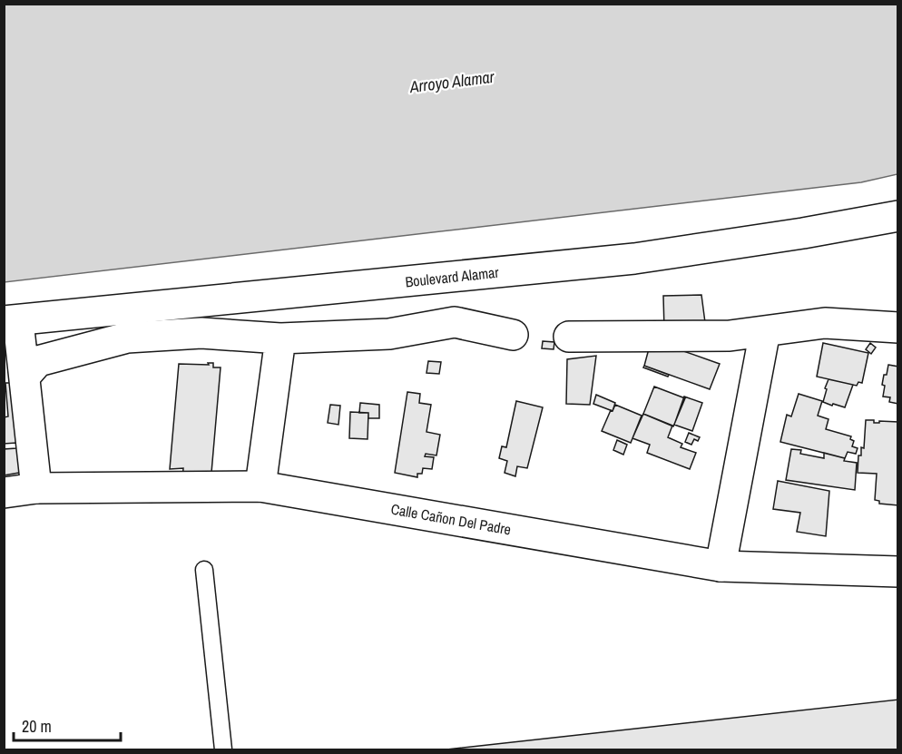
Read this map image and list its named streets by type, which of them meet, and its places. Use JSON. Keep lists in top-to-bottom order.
{
  "streets": {
    "main road": ["Boulevard Alamar", "Calle Cañon Del Padre"]
  },
  "water": ["Arroyo Alamar"],
  "scale_bar": "20 m"
}
